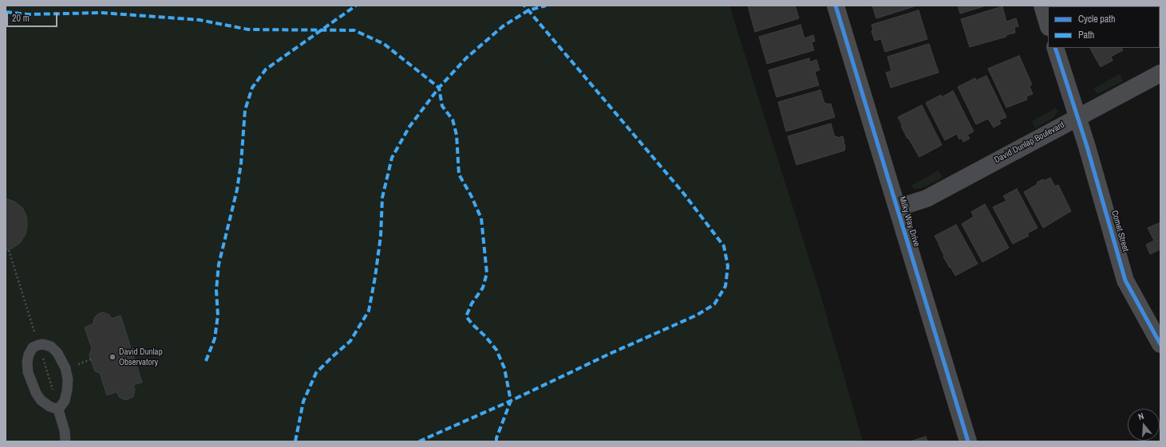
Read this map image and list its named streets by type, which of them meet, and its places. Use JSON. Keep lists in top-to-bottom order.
{
  "streets": {
    "street": ["David Dunlap Boulevard", "Milky Way Drive", "Comet Street"]
  },
  "crossings": [
    ["David Dunlap Boulevard", "Milky Way Drive"],
    ["David Dunlap Boulevard", "Comet Street"]
  ],
  "places": ["David Dunlap Observatory"],
  "legend": ["Cycle path", "Path"],
  "scale_bar": "20 m",
  "north": "top"
}
